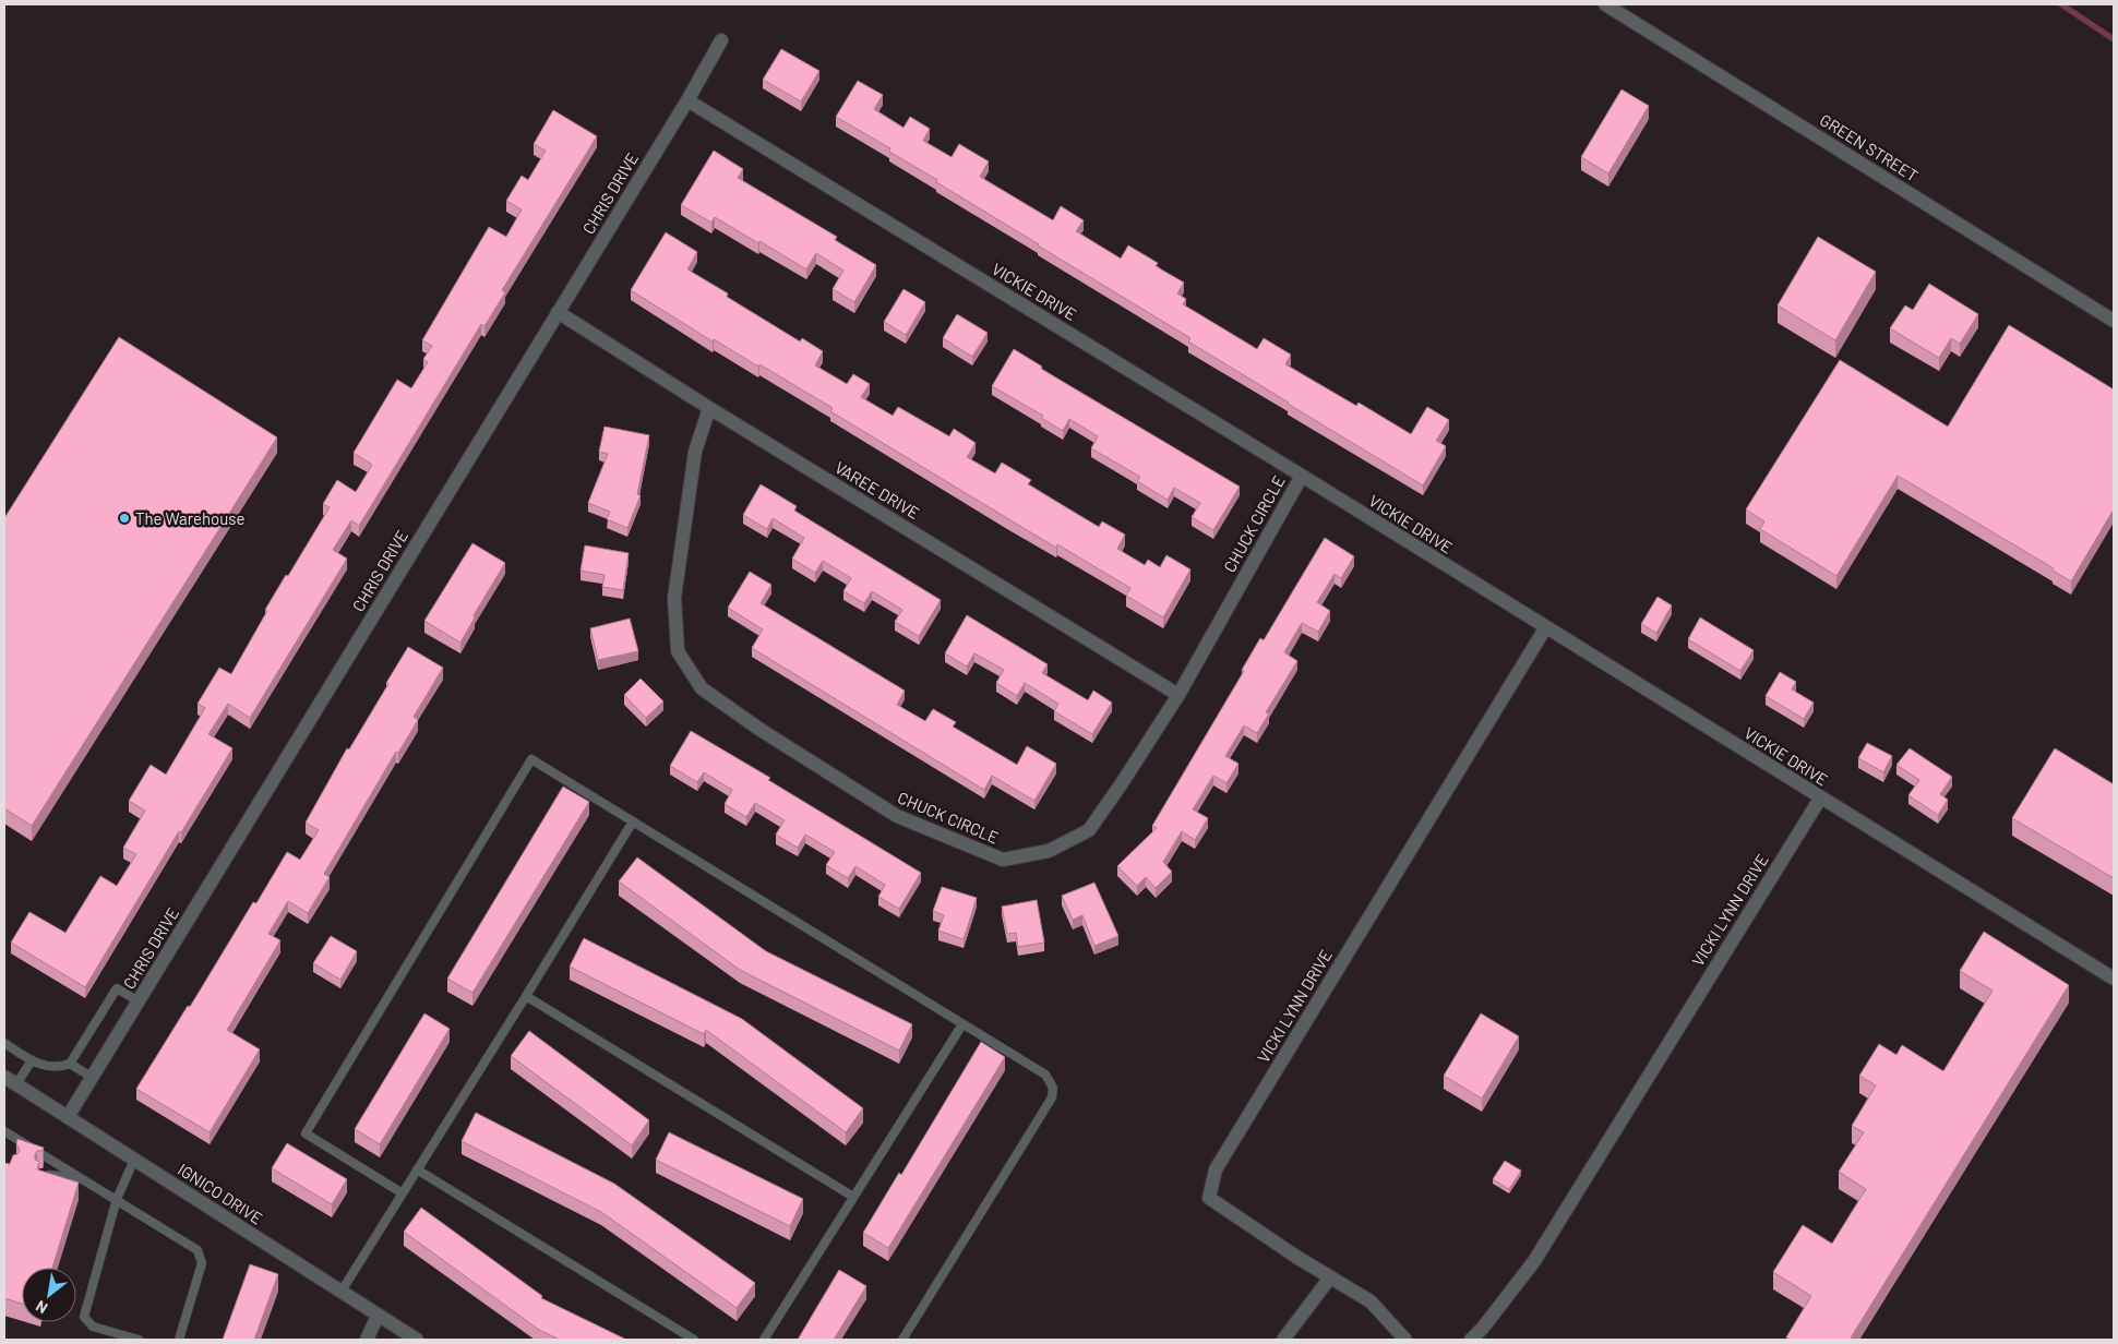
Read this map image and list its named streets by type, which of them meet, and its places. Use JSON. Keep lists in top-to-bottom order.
{
  "streets": {
    "street": [
      "GREEN STREET",
      "CHRIS DRIVE",
      "VICKIE DRIVE",
      "VAREE DRIVE",
      "CHUCK CIRCLE",
      "VICKI LYNN DRIVE",
      "IGNICO DRIVE"
    ]
  },
  "crossings": [
    ["CHRIS DRIVE", "VICKIE DRIVE"],
    ["CHRIS DRIVE", "VAREE DRIVE"],
    ["CHRIS DRIVE", "IGNICO DRIVE"],
    ["VICKIE DRIVE", "CHUCK CIRCLE"],
    ["VICKIE DRIVE", "VICKI LYNN DRIVE"],
    ["VAREE DRIVE", "CHUCK CIRCLE"]
  ],
  "places": ["The Warehouse"],
  "north": "bottom left"
}
